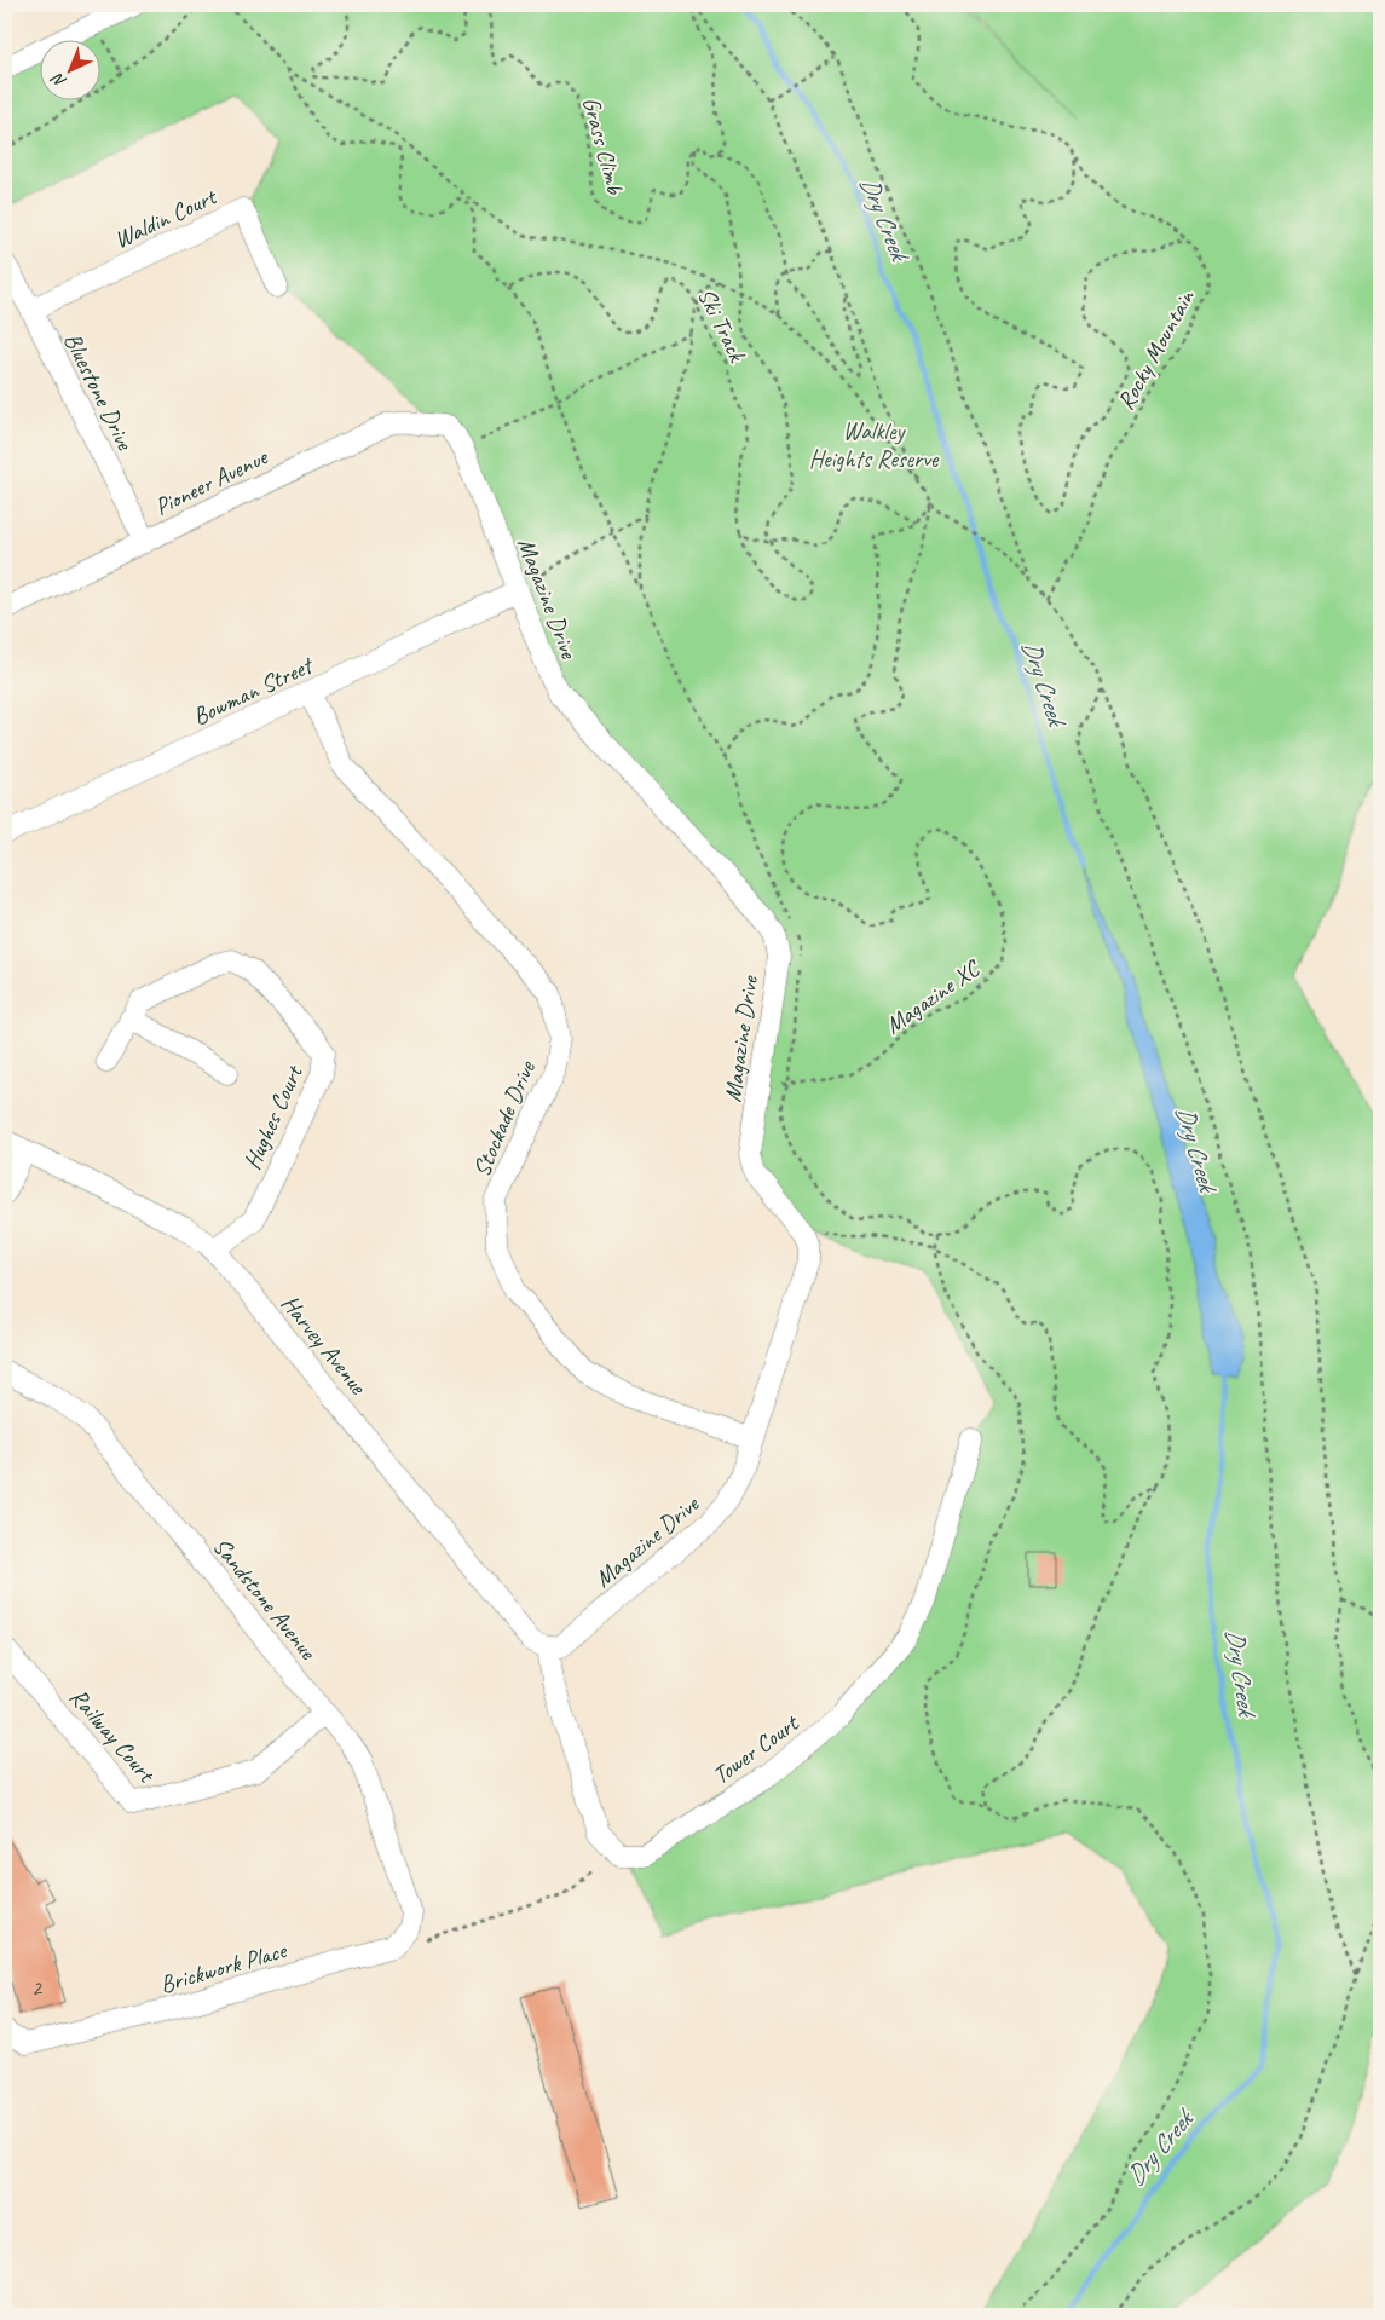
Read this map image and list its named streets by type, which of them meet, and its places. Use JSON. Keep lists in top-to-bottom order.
{
  "streets": {
    "street": [
      "Waldin Court",
      "Bluestone Drive",
      "Pioneer Avenue",
      "Magazine Drive",
      "Bowman Street",
      "Hughes Court",
      "Stockade Drive",
      "Harvey Avenue",
      "Sandstone Avenue",
      "Railway Court",
      "Tower Court",
      "Brickwork Place"
    ],
    "path": [
      "Grass Climb",
      "Ski Track",
      "Rocky Mountain",
      "Magazine XC"
    ]
  },
  "crossings": [
    ["Waldin Court", "Bluestone Drive"],
    ["Bluestone Drive", "Pioneer Avenue"],
    ["Pioneer Avenue", "Magazine Drive"],
    ["Magazine Drive", "Bowman Street"],
    ["Magazine Drive", "Stockade Drive"],
    ["Magazine Drive", "Harvey Avenue"],
    ["Magazine Drive", "Tower Court"],
    ["Bowman Street", "Stockade Drive"],
    ["Hughes Court", "Harvey Avenue"],
    ["Harvey Avenue", "Tower Court"],
    ["Sandstone Avenue", "Railway Court"],
    ["Sandstone Avenue", "Brickwork Place"]
  ],
  "water": ["Dry Creek"],
  "parks": ["Walkley Heights Reserve"],
  "house_numbers": ["2"],
  "north": "bottom left"
}
